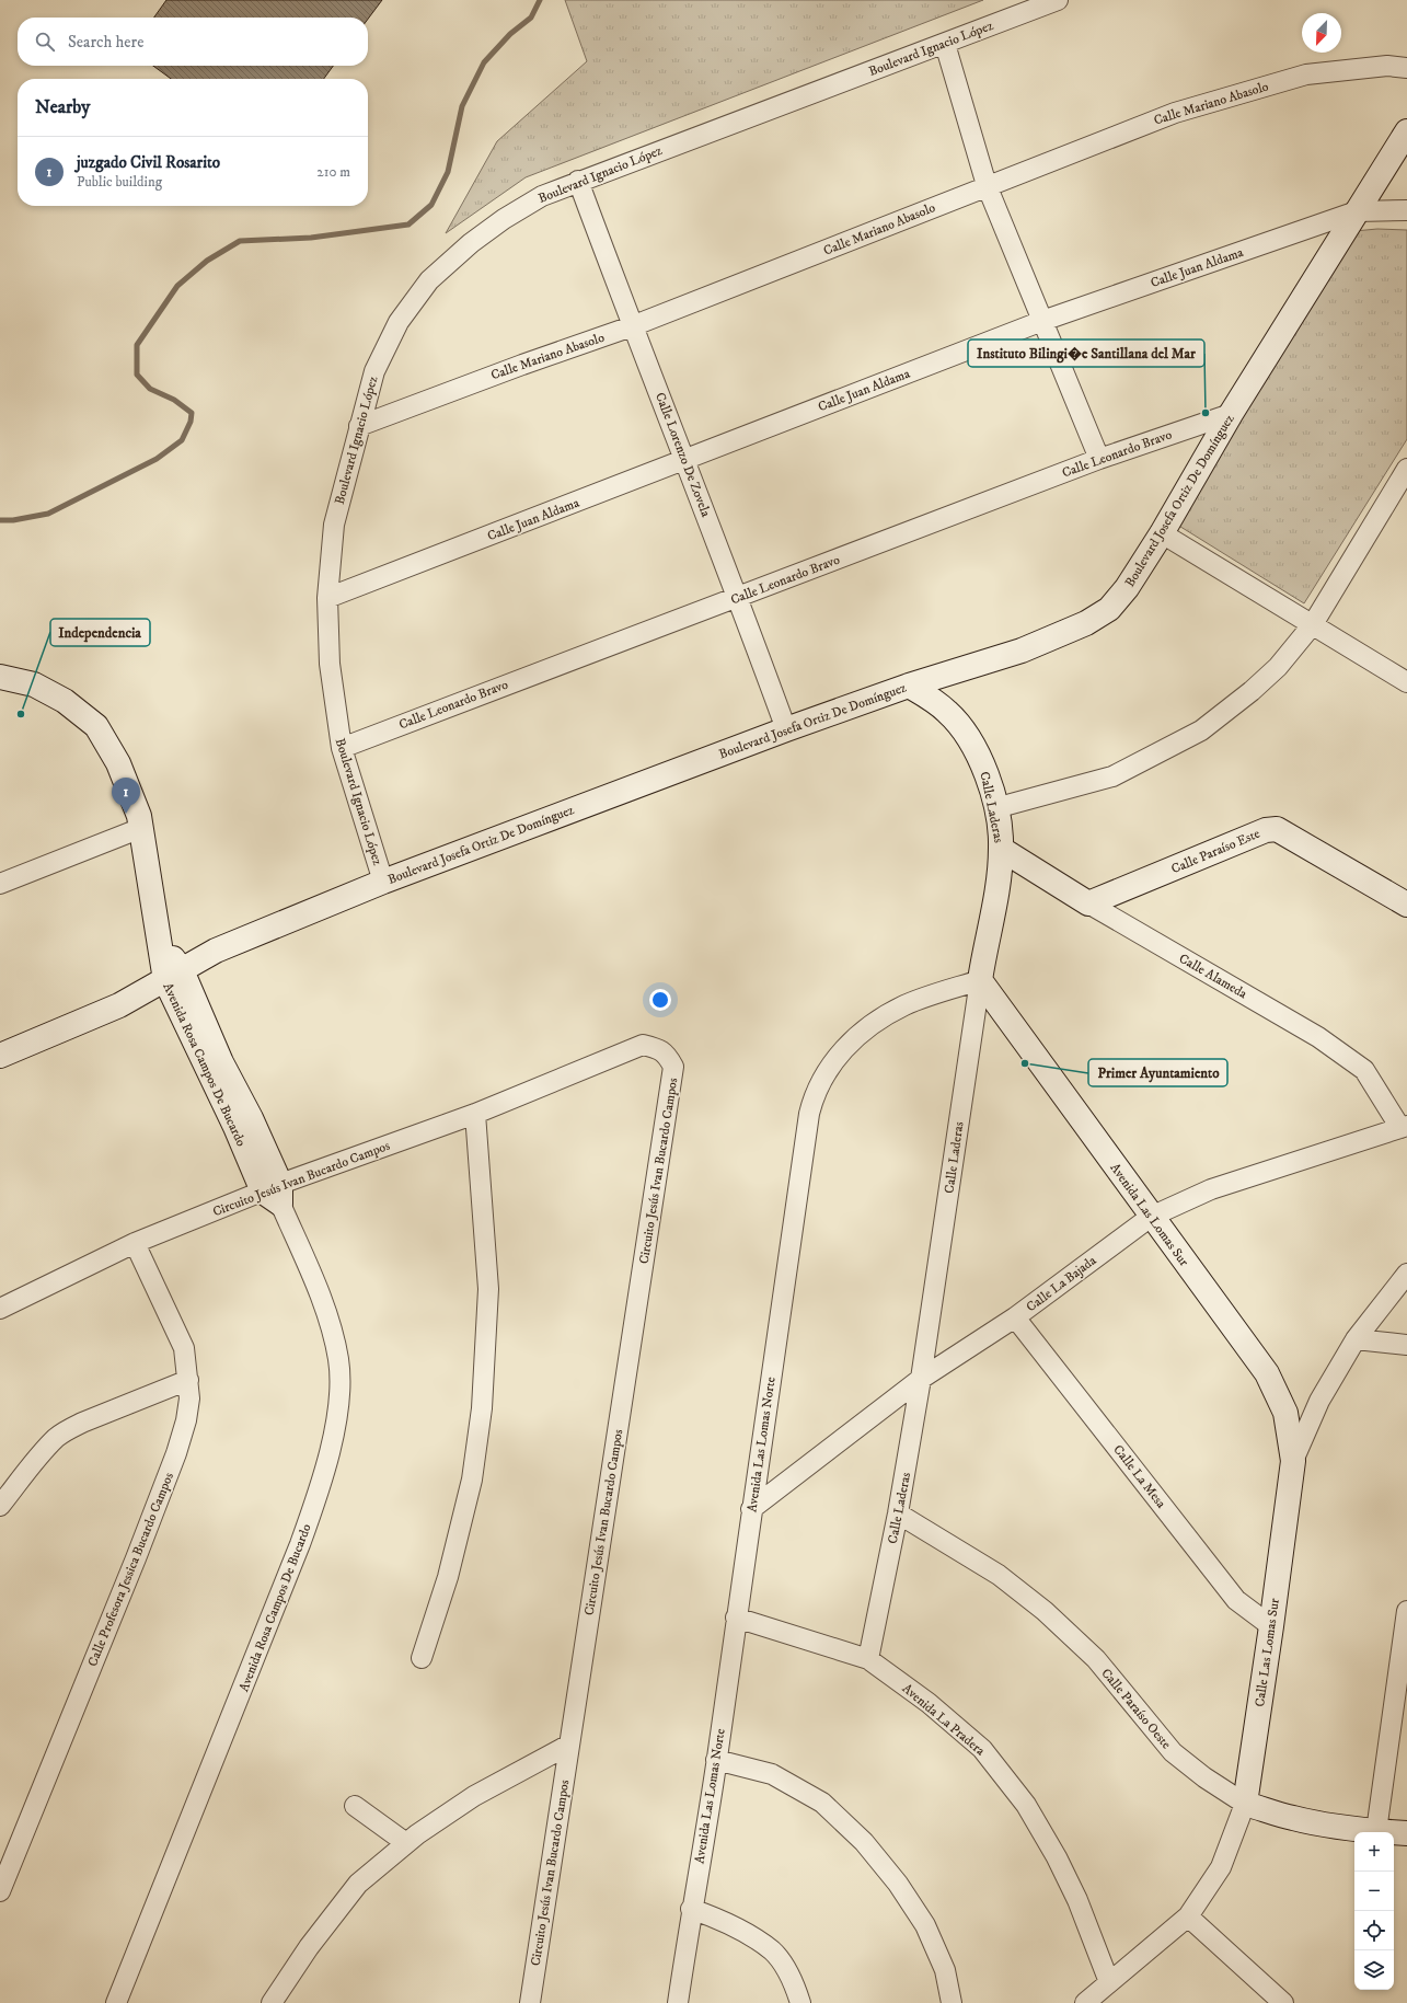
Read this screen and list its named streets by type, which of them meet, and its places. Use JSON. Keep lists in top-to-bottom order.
{
  "streets": {
    "street": [
      "Boulevard Ignacio López",
      "Calle Mariano Abasolo",
      "Calle Juan Aldama",
      "Calle Leonardo Bravo",
      "Calle Lorenzo De Zovela",
      "Boulevard Josefa Ortiz De Domínguez",
      "Calle Laderas",
      "Calle Paraíso Este",
      "Calle Alameda",
      "Avenida Rosa Campos De Bucardo",
      "Circuito Jesús Ivan Bucardo Campos",
      "Avenida Las Lomas Sur",
      "Calle La Bajada",
      "Avenida Las Lomas Norte",
      "Calle La Mesa",
      "Calle Profesora Jessica Bucardo Campos",
      "Calle Las Lomas Sur",
      "Calle Paraíso Oeste",
      "Avenida La Pradera"
    ]
  },
  "crossings": [
    ["Boulevard Ignacio López", "Calle Mariano Abasolo"],
    ["Boulevard Ignacio López", "Calle Juan Aldama"],
    ["Boulevard Ignacio López", "Calle Leonardo Bravo"],
    ["Boulevard Ignacio López", "Calle Lorenzo De Zovela"],
    ["Boulevard Ignacio López", "Boulevard Josefa Ortiz De Domínguez"],
    ["Calle Mariano Abasolo", "Calle Lorenzo De Zovela"],
    ["Calle Juan Aldama", "Calle Lorenzo De Zovela"],
    ["Calle Juan Aldama", "Boulevard Josefa Ortiz De Domínguez"],
    ["Calle Leonardo Bravo", "Calle Lorenzo De Zovela"],
    ["Calle Leonardo Bravo", "Boulevard Josefa Ortiz De Domínguez"],
    ["Calle Lorenzo De Zovela", "Boulevard Josefa Ortiz De Domínguez"],
    ["Boulevard Josefa Ortiz De Domínguez", "Calle Laderas"],
    ["Boulevard Josefa Ortiz De Domínguez", "Avenida Rosa Campos De Bucardo"],
    ["Calle Laderas", "Calle Alameda"],
    ["Calle Laderas", "Avenida Las Lomas Sur"],
    ["Calle Laderas", "Calle La Bajada"],
    ["Calle Laderas", "Avenida Las Lomas Norte"],
    ["Calle Laderas", "Calle Paraíso Oeste"],
    ["Calle Laderas", "Avenida La Pradera"],
    ["Calle Paraíso Este", "Calle Alameda"],
    ["Calle Alameda", "Calle La Bajada"],
    ["Avenida Rosa Campos De Bucardo", "Circuito Jesús Ivan Bucardo Campos"],
    ["Circuito Jesús Ivan Bucardo Campos", "Calle Profesora Jessica Bucardo Campos"],
    ["Avenida Las Lomas Sur", "Calle La Bajada"],
    ["Avenida Las Lomas Sur", "Avenida Las Lomas Norte"],
    ["Avenida Las Lomas Sur", "Calle Las Lomas Sur"],
    ["Calle La Bajada", "Avenida Las Lomas Norte"],
    ["Calle La Bajada", "Calle La Mesa"],
    ["Avenida Las Lomas Norte", "Avenida La Pradera"],
    ["Calle La Mesa", "Calle Las Lomas Sur"],
    ["Calle Las Lomas Sur", "Calle Paraíso Oeste"],
    ["Calle Las Lomas Sur", "Avenida La Pradera"]
  ],
  "places": ["Instituto Bilingi�e Santillana del Mar", "Independencia", "Primer Ayuntamiento"],
  "north": "bottom left",
  "page": {
    "search": "Search here",
    "heading": "Nearby",
    "list": [
      {
        "mark": "1",
        "name": "juzgado Civil Rosarito",
        "note": "Public building",
        "value": "210 m"
      }
    ],
    "pins": "1",
    "map_buttons": ["+", "−"]
  }
}
